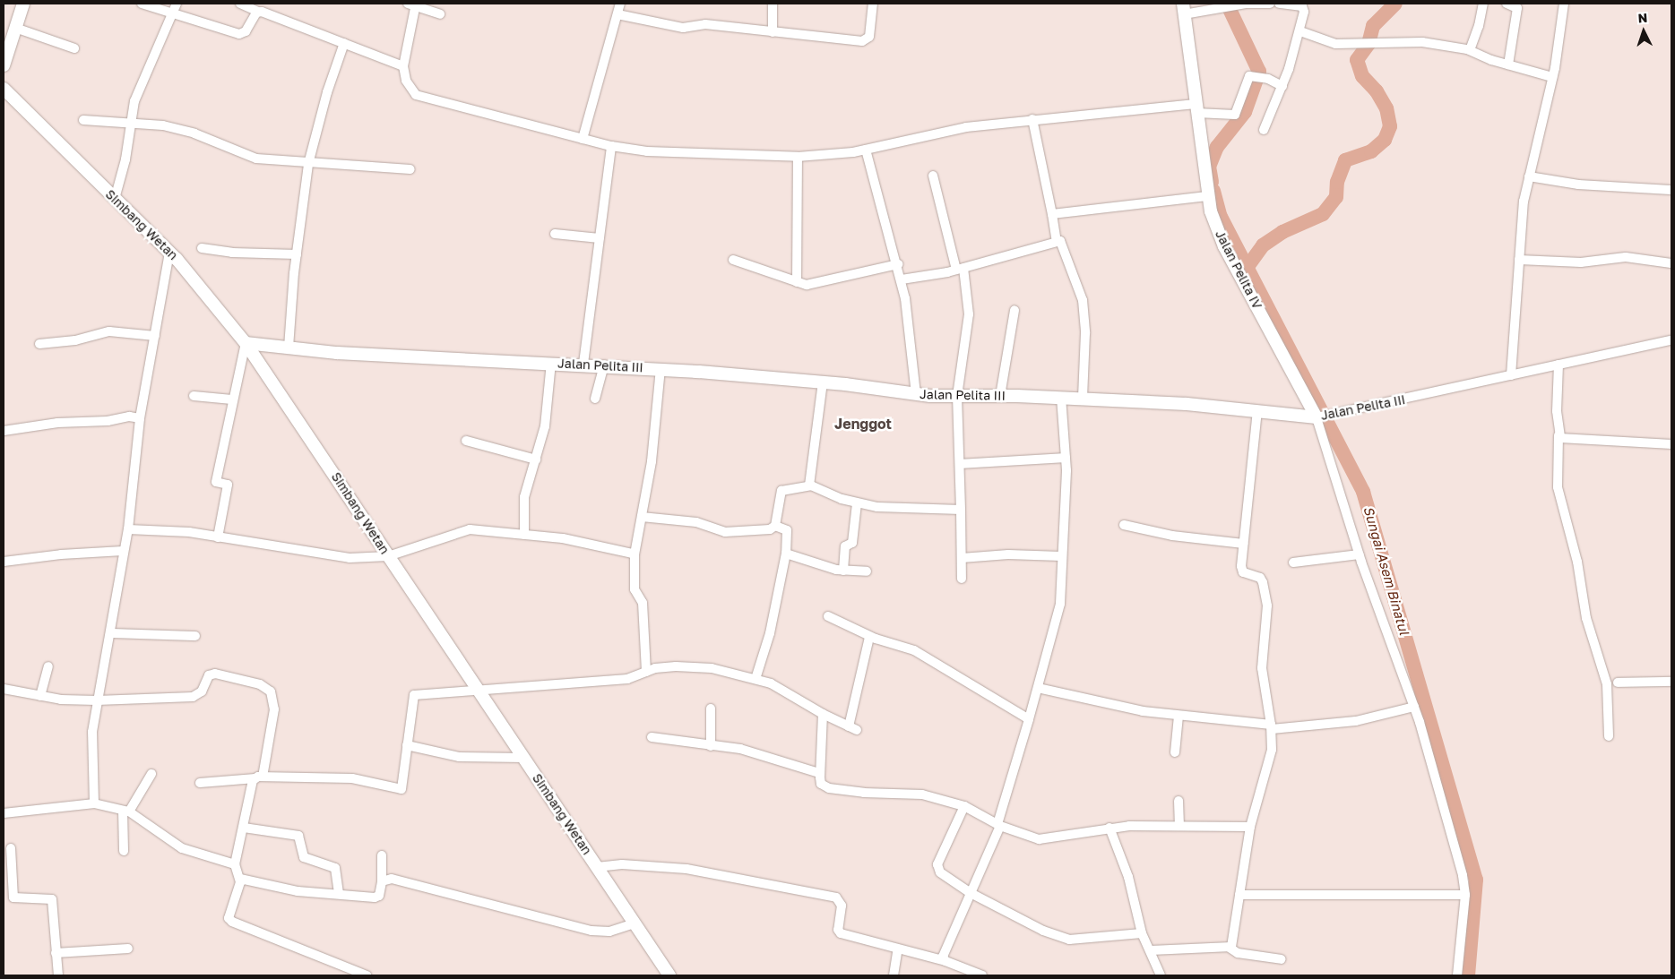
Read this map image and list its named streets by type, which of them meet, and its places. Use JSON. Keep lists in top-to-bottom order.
{
  "streets": {
    "street": ["Simbang Wetan", "Jalan Pelita IV", "Jalan Pelita III"]
  },
  "crossings": [
    ["Simbang Wetan", "Jalan Pelita III"],
    ["Jalan Pelita IV", "Jalan Pelita III"]
  ],
  "districts": ["Jenggot"],
  "water": ["Sungai Asem Binatul"],
  "north": "top"
}
